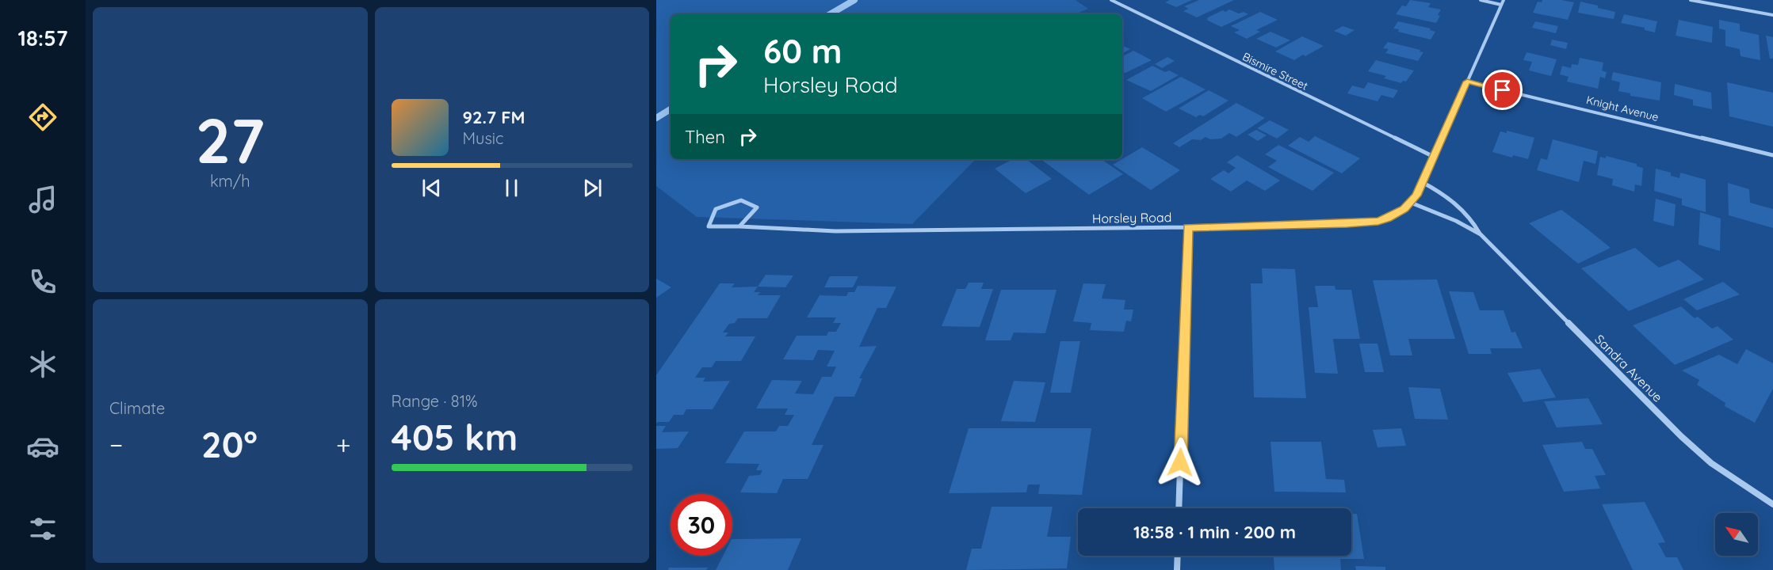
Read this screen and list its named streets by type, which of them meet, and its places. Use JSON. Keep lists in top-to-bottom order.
{
  "streets": {
    "street": [
      "Bismire Street",
      "Knight Avenue",
      "Horsley Road",
      "Sandra Avenue"
    ]
  },
  "crossings": [
    ["Bismire Street", "Horsley Road"],
    ["Knight Avenue", "Horsley Road"],
    ["Horsley Road", "Sandra Avenue"]
  ],
  "north": "top left",
  "page": {
    "tabs": "18:57",
    "tile": [
      ["27", "km/h"],
      "Climate",
      ["Range · 81%", "405 km"]
    ],
    "turn": ["60 m", "Horsley Road"],
    "song": ["92.7 FM", "Music"],
    "then": "Then",
    "heat": ["−", "20°", "+"],
    "limit": "30",
    "trip": "18:58 · 1 min · 200 m"
  }
}
